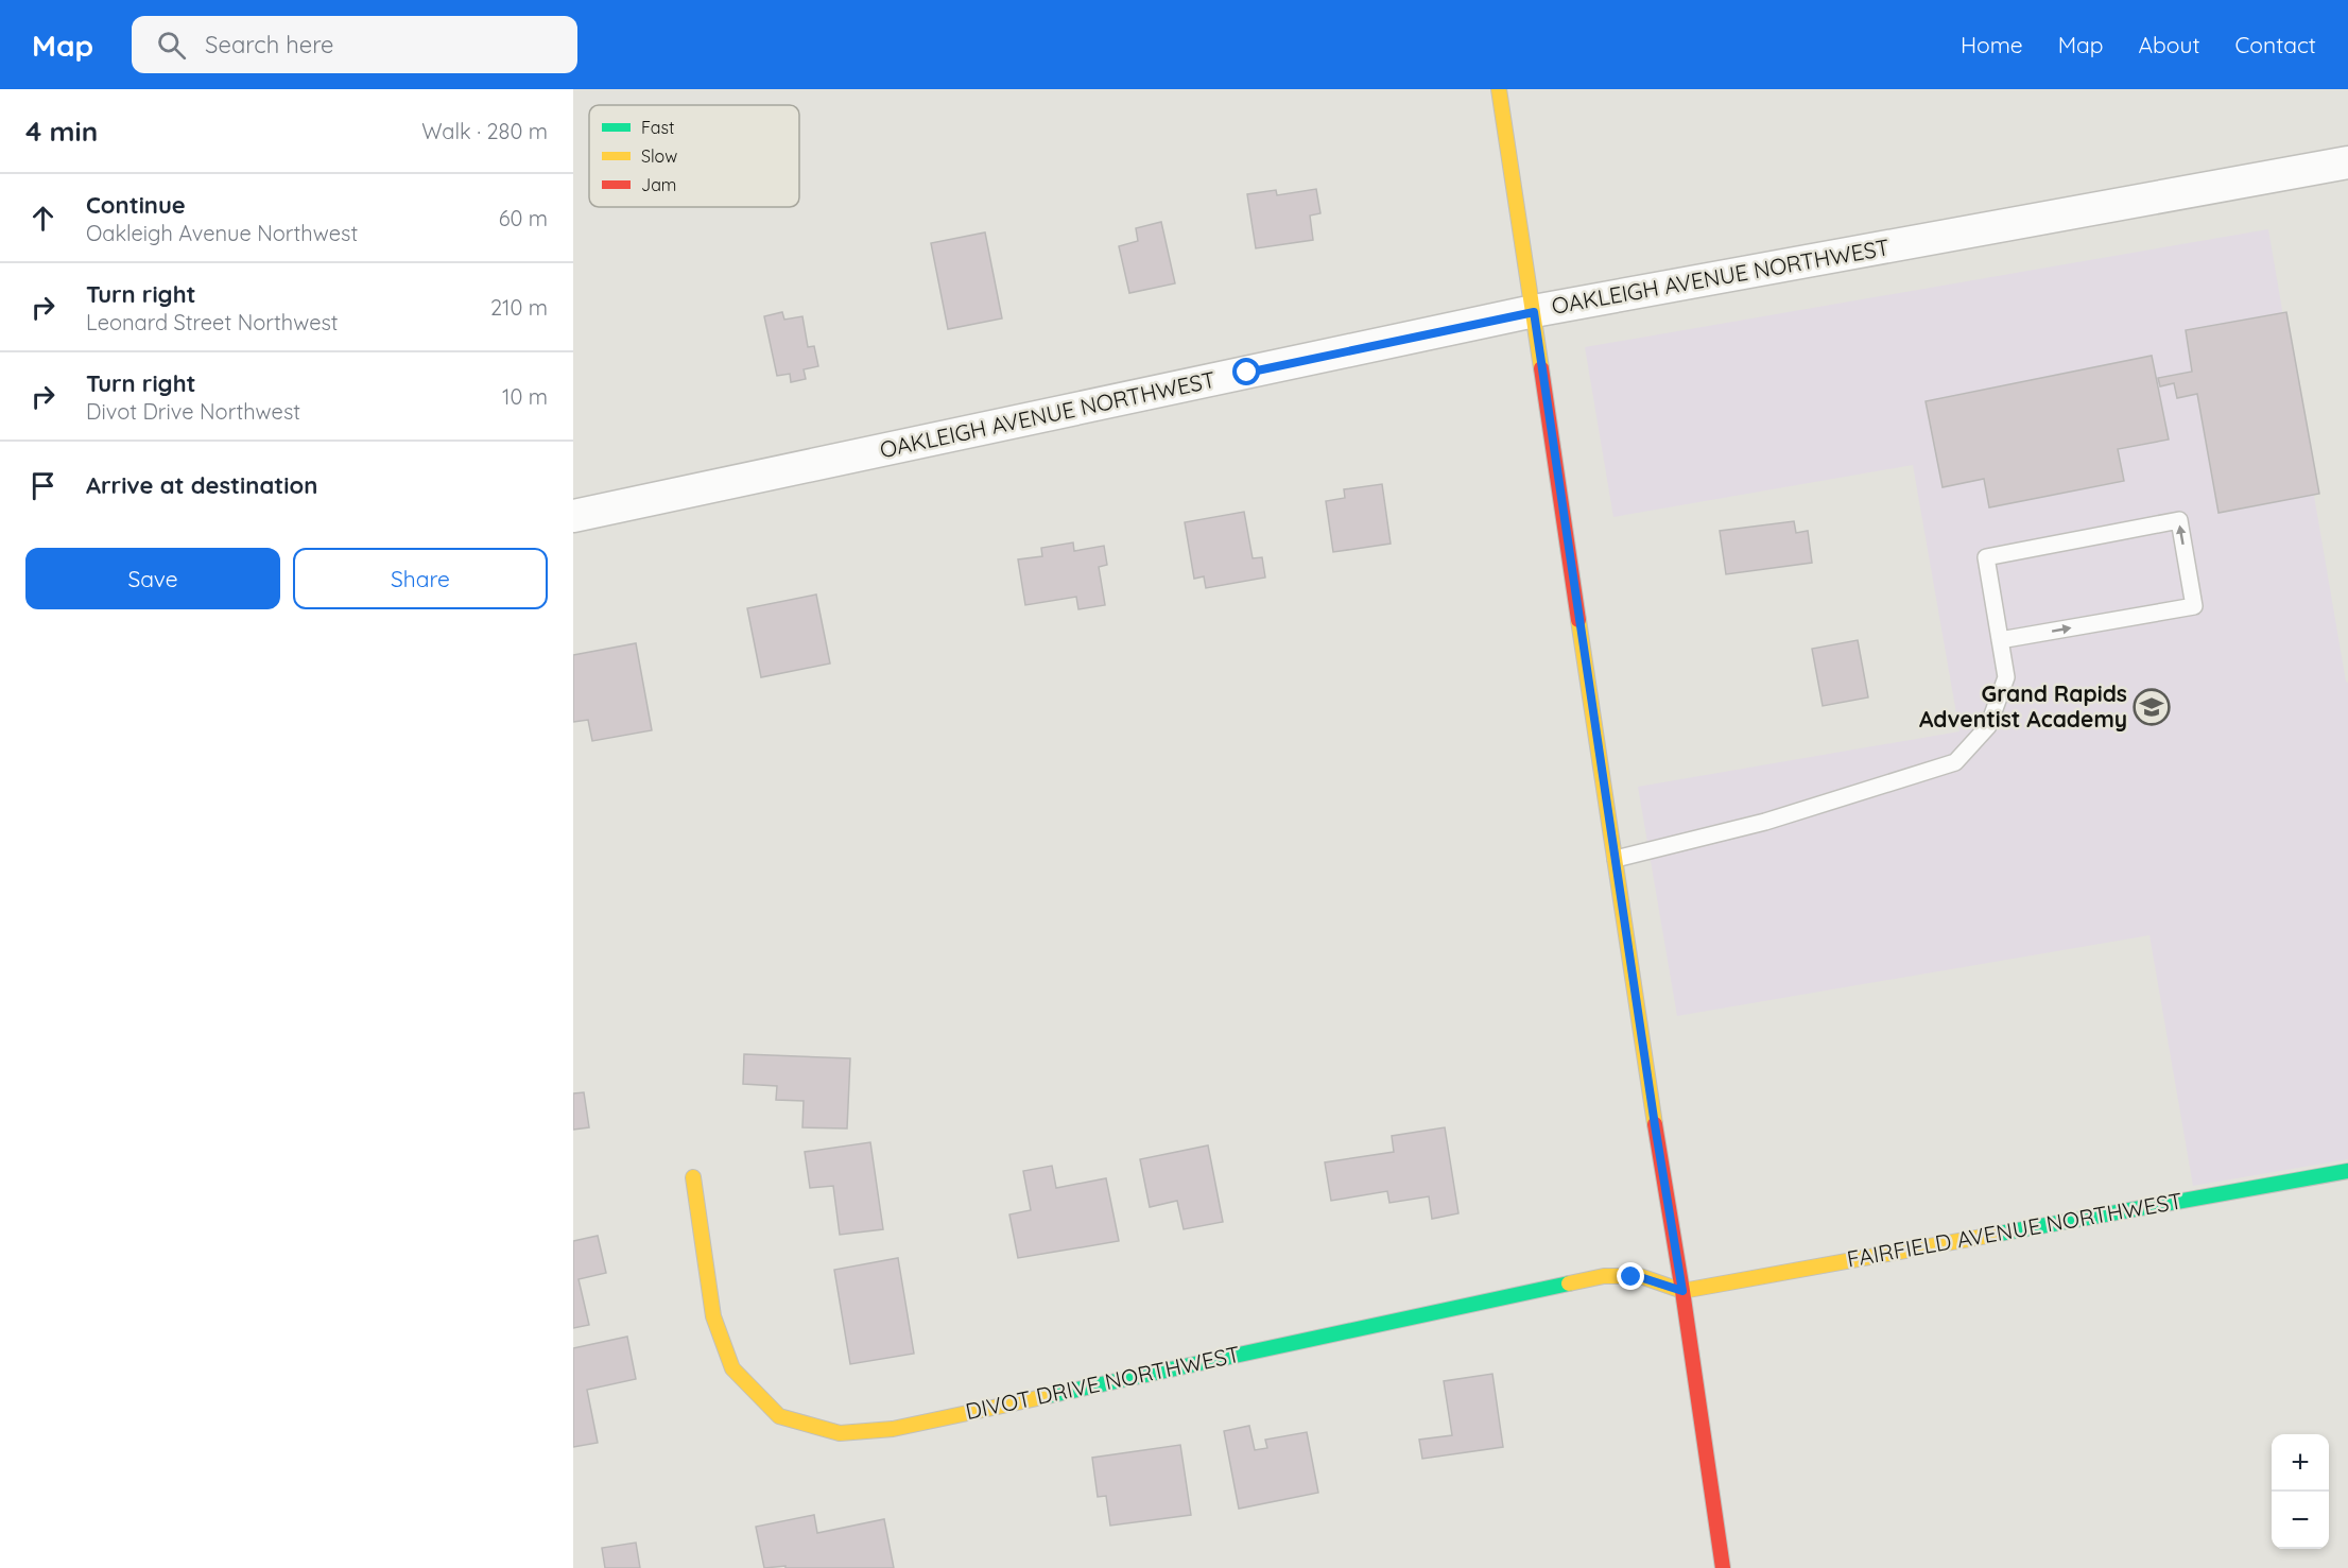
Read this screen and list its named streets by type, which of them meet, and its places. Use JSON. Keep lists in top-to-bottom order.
{
  "streets": {
    "street": ["OAKLEIGH AVENUE NORTHWEST", "FAIRFIELD AVENUE NORTHWEST", "DIVOT DRIVE NORTHWEST"]
  },
  "crossings": [
    ["FAIRFIELD AVENUE NORTHWEST", "DIVOT DRIVE NORTHWEST"]
  ],
  "places": {
    "school or university": ["Grand Rapids Adventist Academy"]
  },
  "legend": ["Fast", "Slow", "Jam"],
  "page": {
    "header": "Map",
    "search": "Search here",
    "nav": [
      "Home",
      "Map",
      "About",
      "Contact"
    ],
    "heading": ["4 min", "Walk · 280 m"],
    "list": [
      ["Continue", "Oakleigh Avenue Northwest", "60 m"],
      ["Turn right", "Leonard Street Northwest", "210 m"],
      ["Turn right", "Divot Drive Northwest", "10 m"],
      "Arrive at destination"
    ],
    "buttons": ["Save", "Share"],
    "map_buttons": ["+", "−"]
  }
}
